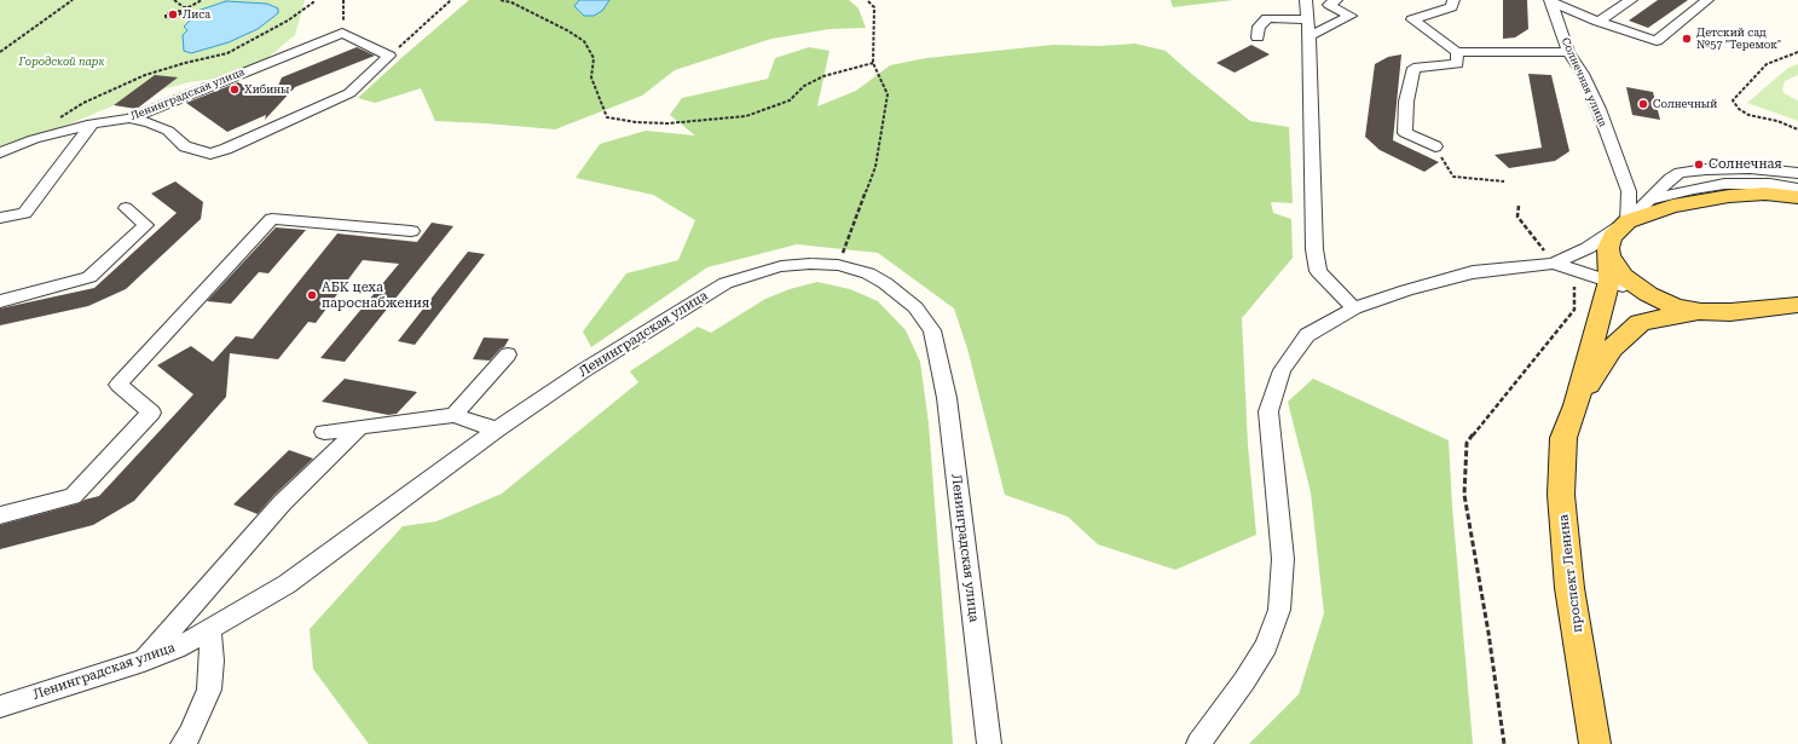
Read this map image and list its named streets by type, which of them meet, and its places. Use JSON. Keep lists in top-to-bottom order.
{
  "streets": {
    "main road": ["проспект Ленина"],
    "street": ["Солнечная улица", "Ленинградская улица"]
  },
  "crossings": [
    ["Солнечная улица", "проспект Ленина"]
  ],
  "parks": ["Городской парк"],
  "places": [
    "Лиса",
    "Детский сад №57 \"Теремок\"",
    "Хибины",
    "Солнечный",
    "Солнечная",
    "АБК цеха пароснабжения"
  ]
}
